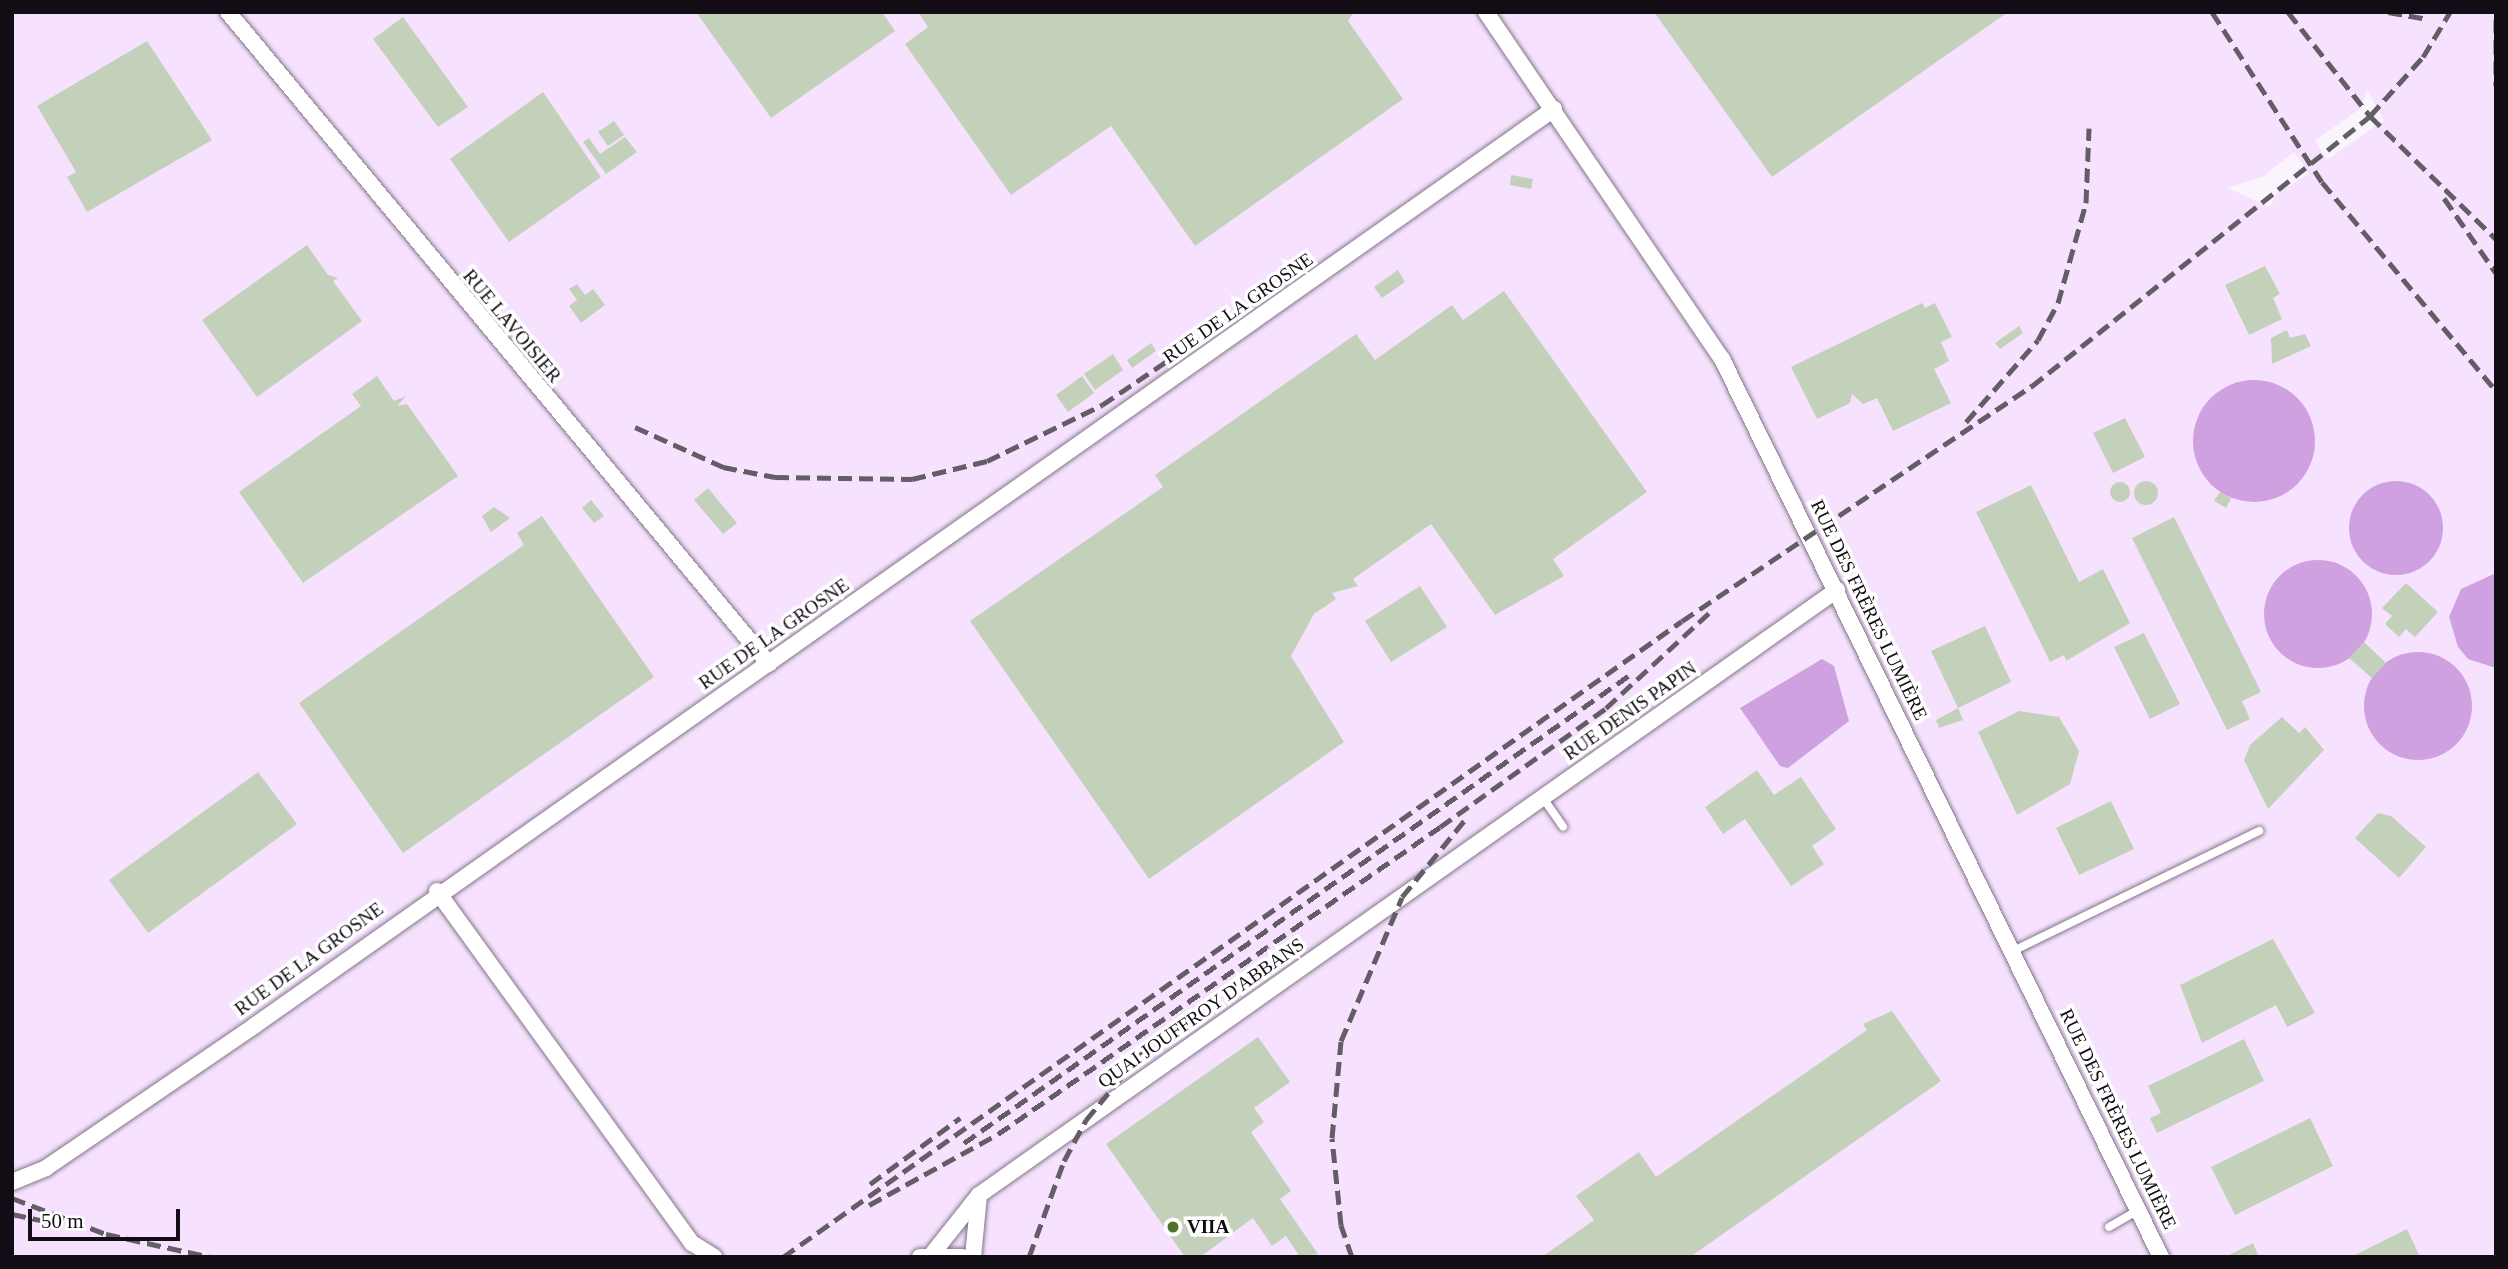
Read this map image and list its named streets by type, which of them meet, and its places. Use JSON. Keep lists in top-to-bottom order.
{
  "streets": {
    "street": [
      "RUE DE LA GROSNE",
      "RUE LAVOISIER",
      "RUE DES FRÈRES LUMIÈRE",
      "RUE DENIS PAPIN",
      "QUAI JOUFFROY D'ABBANS"
    ]
  },
  "crossings": [
    ["RUE DE LA GROSNE", "RUE LAVOISIER"],
    ["RUE DE LA GROSNE", "RUE DES FRÈRES LUMIÈRE"],
    ["RUE DES FRÈRES LUMIÈRE", "RUE DENIS PAPIN"],
    ["RUE DENIS PAPIN", "QUAI JOUFFROY D'ABBANS"]
  ],
  "places": ["VIIA"],
  "scale_bar": "50 m"
}
